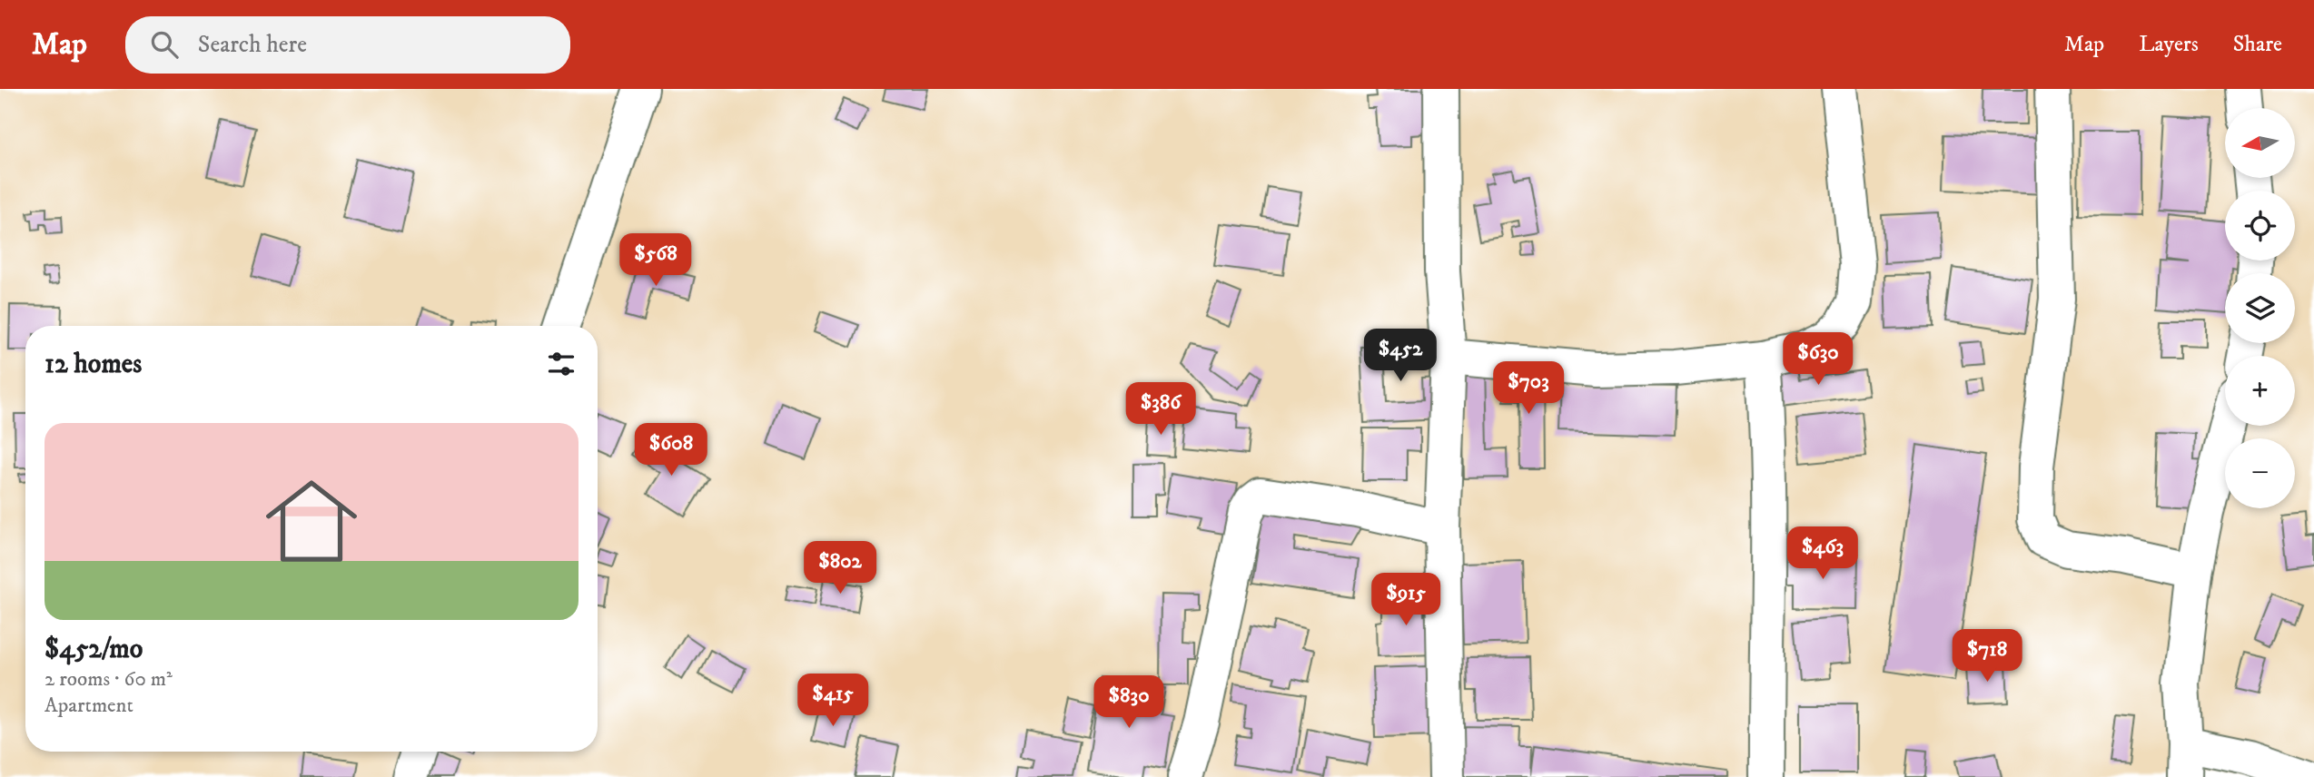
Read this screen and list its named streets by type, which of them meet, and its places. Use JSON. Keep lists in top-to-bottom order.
{
  "north": "left",
  "page": {
    "header": "Map",
    "search": "Search here",
    "nav": ["Map", "Layers", "Share"],
    "map_buttons": ["+", "−"],
    "price": [
      "$568",
      "$452",
      "$630",
      "$703",
      "$386",
      "$608",
      "$463",
      "$802",
      "$915",
      "$718",
      "$415",
      "$830"
    ],
    "heading": "12 homes",
    "list": [
      {
        "name": "$452/mo",
        "note": "2 rooms · 60 m² · Apartment"
      }
    ]
  }
}
